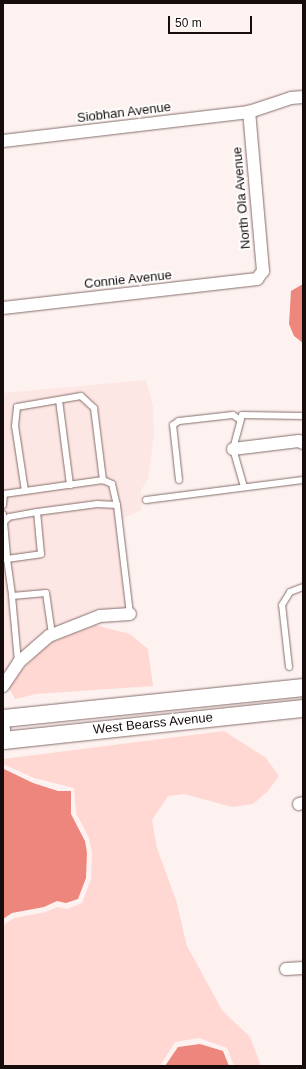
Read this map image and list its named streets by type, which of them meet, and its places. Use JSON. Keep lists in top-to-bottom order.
{
  "streets": {
    "main road": ["West Bearss Avenue"],
    "street": ["Siobhan Avenue", "North Ola Avenue", "Connie Avenue"]
  },
  "crossings": [
    ["Siobhan Avenue", "North Ola Avenue"],
    ["North Ola Avenue", "Connie Avenue"]
  ],
  "scale_bar": "50 m"
}
